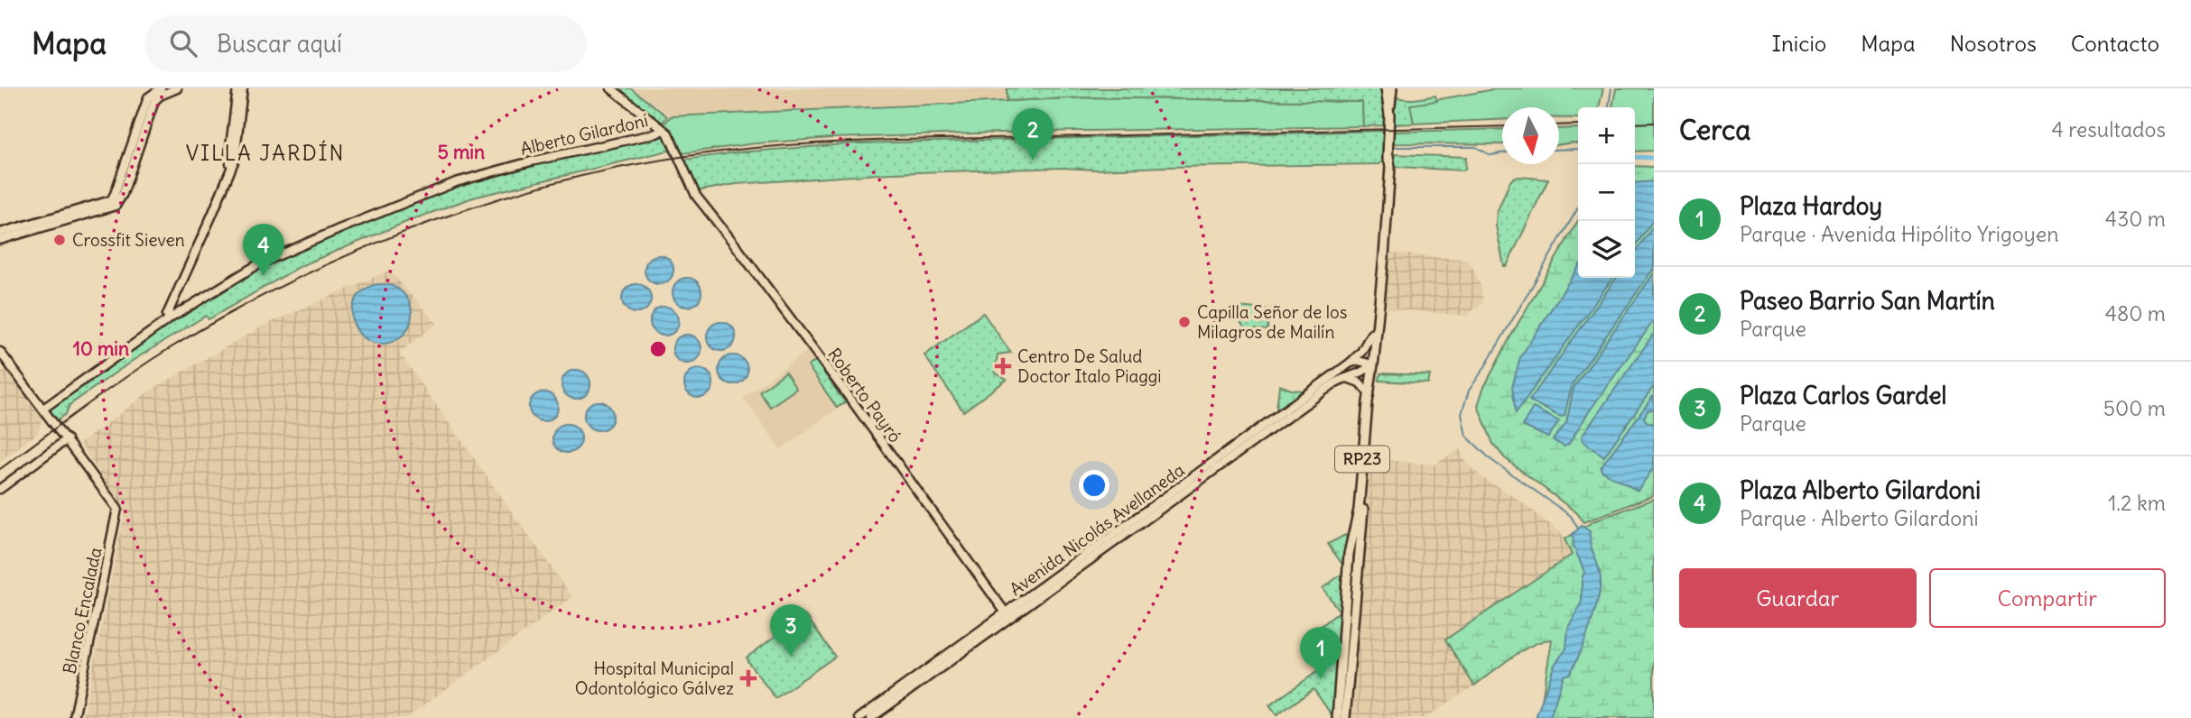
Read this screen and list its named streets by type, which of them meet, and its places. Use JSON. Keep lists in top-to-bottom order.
{
  "streets": {
    "main road": ["RP23"],
    "street": [
      "Alberto Gilardoni",
      "Roberto Payró",
      "Avenida Nicolás Avellaneda",
      "Blanco Encalada"
    ]
  },
  "crossings": [
    ["Alberto Gilardoni", "Roberto Payró"],
    ["Roberto Payró", "Avenida Nicolás Avellaneda"],
    ["RP23", "Avenida Nicolás Avellaneda"]
  ],
  "districts": ["VILLA JARDÍN"],
  "places": {
    "other": ["Crossfit Sieven", "Capilla Señor de los Milagros de Mailín"],
    "health": ["Centro De Salud Doctor Italo Piaggi", "Hospital Municipal Odontológico Gálvez"]
  },
  "north": "bottom",
  "page": {
    "header": "Mapa",
    "search": "Buscar aquí",
    "nav": [
      "Inicio",
      "Mapa",
      "Nosotros",
      "Contacto"
    ],
    "heading": ["Cerca", "4 resultados"],
    "map_buttons": ["+", "−"],
    "pins": [
      "2",
      "4",
      "3",
      "1"
    ],
    "list": [
      {
        "mark": "1",
        "name": "Plaza Hardoy",
        "note": "Parque · Avenida Hipólito Yrigoyen",
        "value": "430 m"
      },
      {
        "mark": "2",
        "name": "Paseo Barrio San Martín",
        "note": "Parque",
        "value": "480 m"
      },
      {
        "mark": "3",
        "name": "Plaza Carlos Gardel",
        "note": "Parque",
        "value": "500 m"
      },
      {
        "mark": "4",
        "name": "Plaza Alberto Gilardoni",
        "note": "Parque · Alberto Gilardoni",
        "value": "1.2 km"
      }
    ],
    "buttons": ["Guardar", "Compartir"]
  },
  "rings": ["5 min", "10 min"]
}
